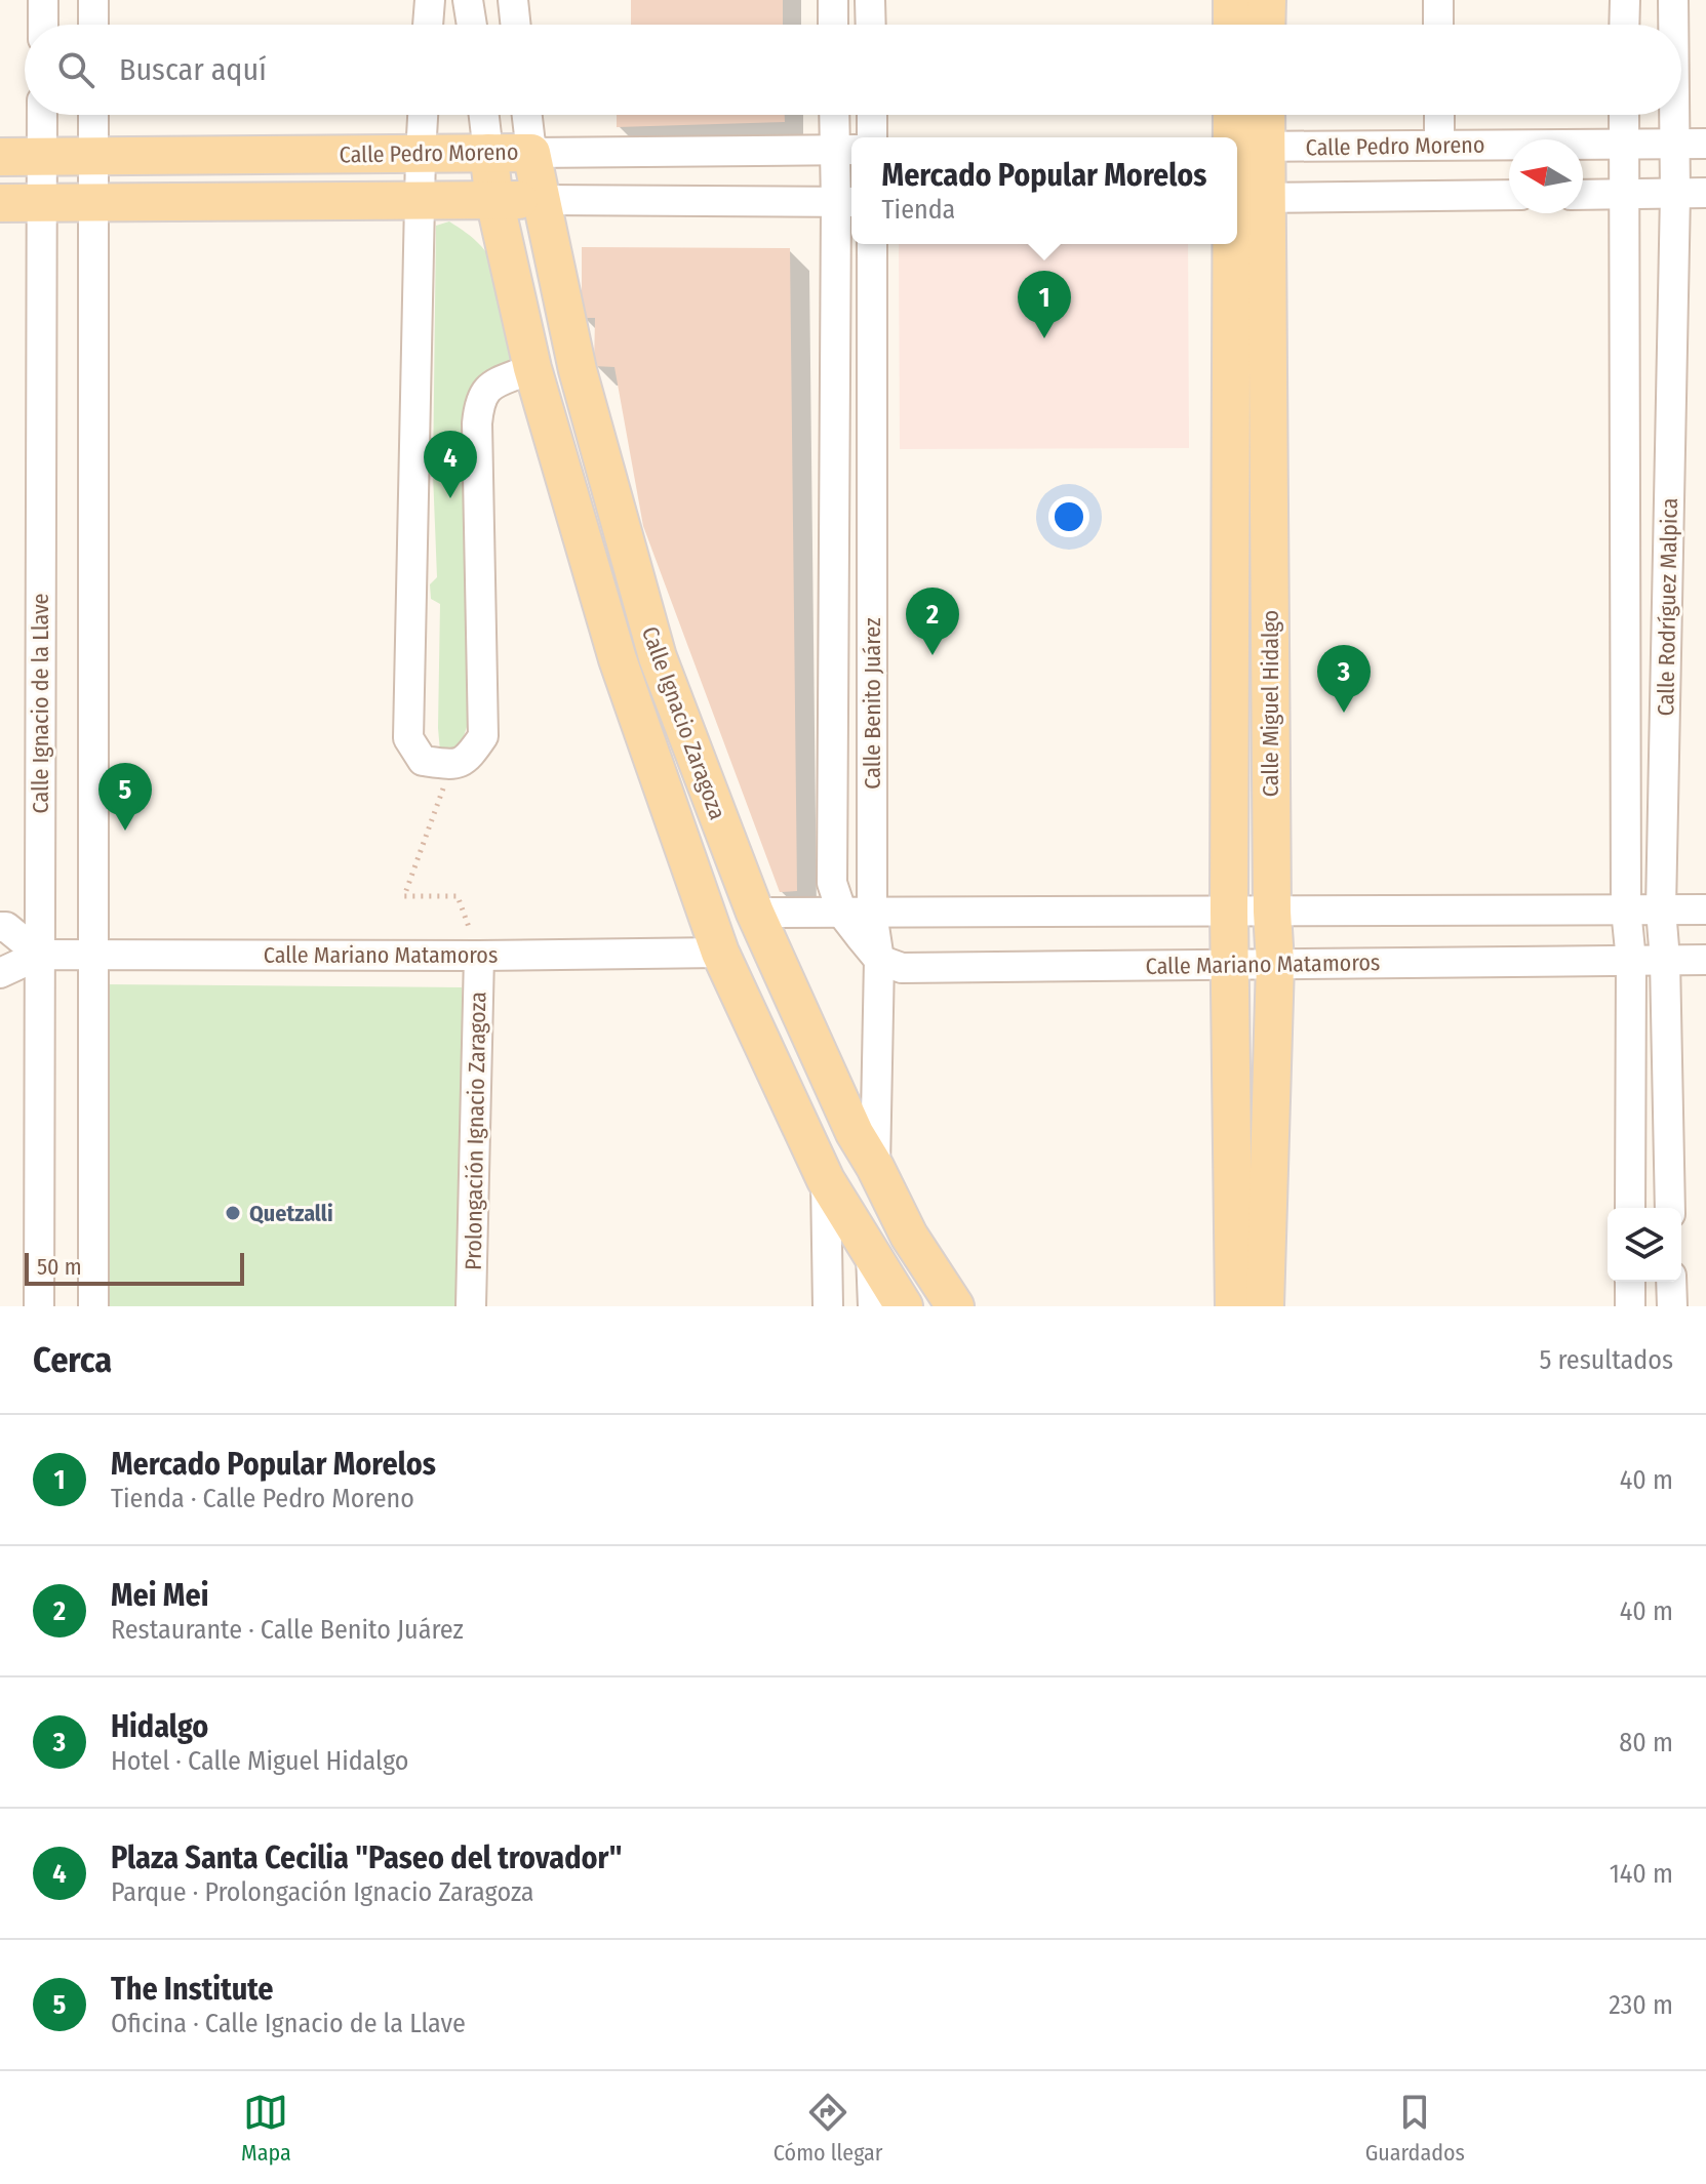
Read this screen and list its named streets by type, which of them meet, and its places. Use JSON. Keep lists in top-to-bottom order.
{
  "streets": {
    "main road": ["Calle Pedro Moreno", "Calle Miguel Hidalgo", "Calle Ignacio Zaragoza"],
    "street": [
      "Calle Rodríguez Malpica",
      "Calle Ignacio de la Llave",
      "Calle Benito Juárez",
      "Calle Mariano Matamoros",
      "Prolongación Ignacio Zaragoza"
    ]
  },
  "crossings": [
    ["Calle Pedro Moreno", "Calle Rodríguez Malpica"],
    ["Calle Pedro Moreno", "Calle Ignacio de la Llave"],
    ["Calle Pedro Moreno", "Calle Benito Juárez"],
    ["Calle Pedro Moreno", "Calle Miguel Hidalgo"],
    ["Calle Pedro Moreno", "Calle Ignacio Zaragoza"],
    ["Calle Rodríguez Malpica", "Calle Mariano Matamoros"],
    ["Calle Ignacio de la Llave", "Calle Mariano Matamoros"],
    ["Calle Benito Juárez", "Calle Ignacio Zaragoza"],
    ["Calle Benito Juárez", "Calle Mariano Matamoros"],
    ["Calle Miguel Hidalgo", "Calle Mariano Matamoros"],
    ["Calle Ignacio Zaragoza", "Calle Mariano Matamoros"],
    ["Calle Mariano Matamoros", "Prolongación Ignacio Zaragoza"]
  ],
  "places": ["Quetzalli"],
  "scale_bar": "50 m",
  "north": "left",
  "page": {
    "search": "Buscar aquí",
    "popup": ["Mercado Popular Morelos", "Tienda"],
    "pins": [
      "1",
      "4",
      "2",
      "3",
      "5"
    ],
    "scale": "50 m",
    "heading": ["Cerca", "5 resultados"],
    "list": [
      {
        "mark": "1",
        "name": "Mercado Popular Morelos",
        "note": "Tienda · Calle Pedro Moreno",
        "value": "40 m"
      },
      {
        "mark": "2",
        "name": "Mei Mei",
        "note": "Restaurante · Calle Benito Juárez",
        "value": "40 m"
      },
      {
        "mark": "3",
        "name": "Hidalgo",
        "note": "Hotel · Calle Miguel Hidalgo",
        "value": "80 m"
      },
      {
        "mark": "4",
        "name": "Plaza Santa Cecilia \"Paseo del trovador\"",
        "note": "Parque · Prolongación Ignacio Zaragoza",
        "value": "140 m"
      },
      {
        "mark": "5",
        "name": "The Institute",
        "note": "Oficina · Calle Ignacio de la Llave",
        "value": "230 m"
      }
    ],
    "nav": ["Mapa", "Cómo llegar", "Guardados"]
  }
}
